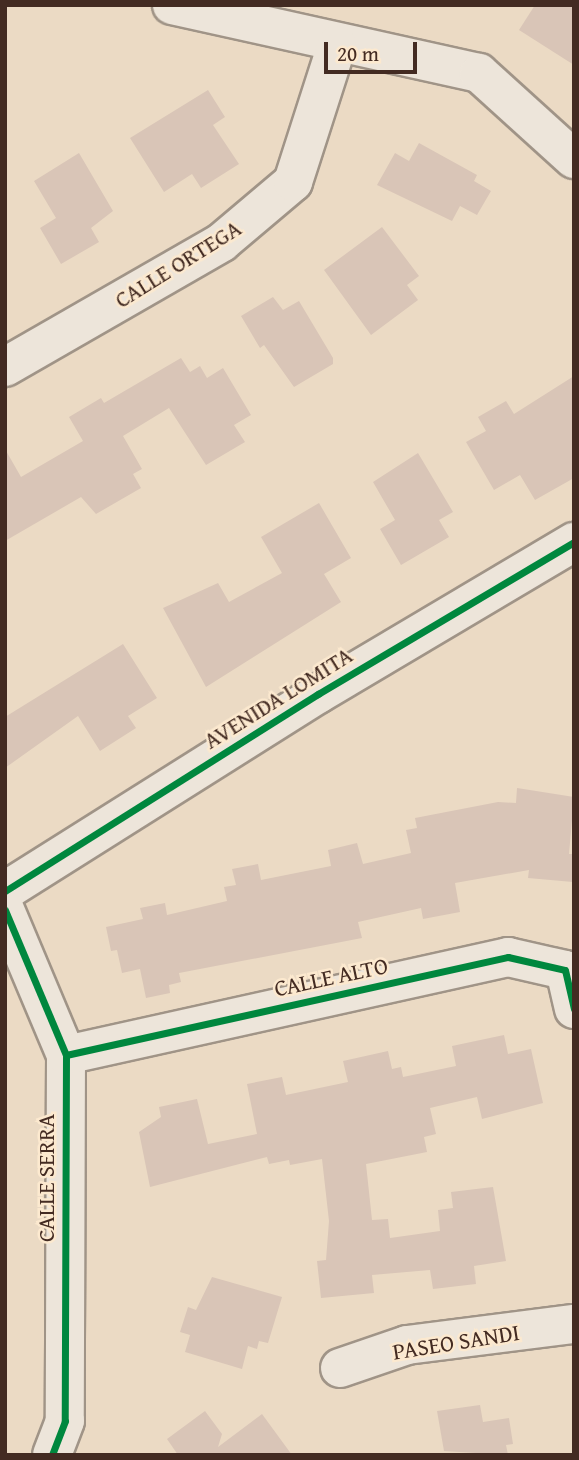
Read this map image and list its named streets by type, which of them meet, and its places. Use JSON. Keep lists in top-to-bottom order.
{
  "streets": {
    "street": [
      "CALLE ORTEGA",
      "AVENIDA LOMITA",
      "CALLE ALTO",
      "CALLE SERRA",
      "PASEO SANDI"
    ]
  },
  "crossings": [
    ["CALLE ALTO", "CALLE SERRA"]
  ],
  "scale_bar": "20 m"
}
